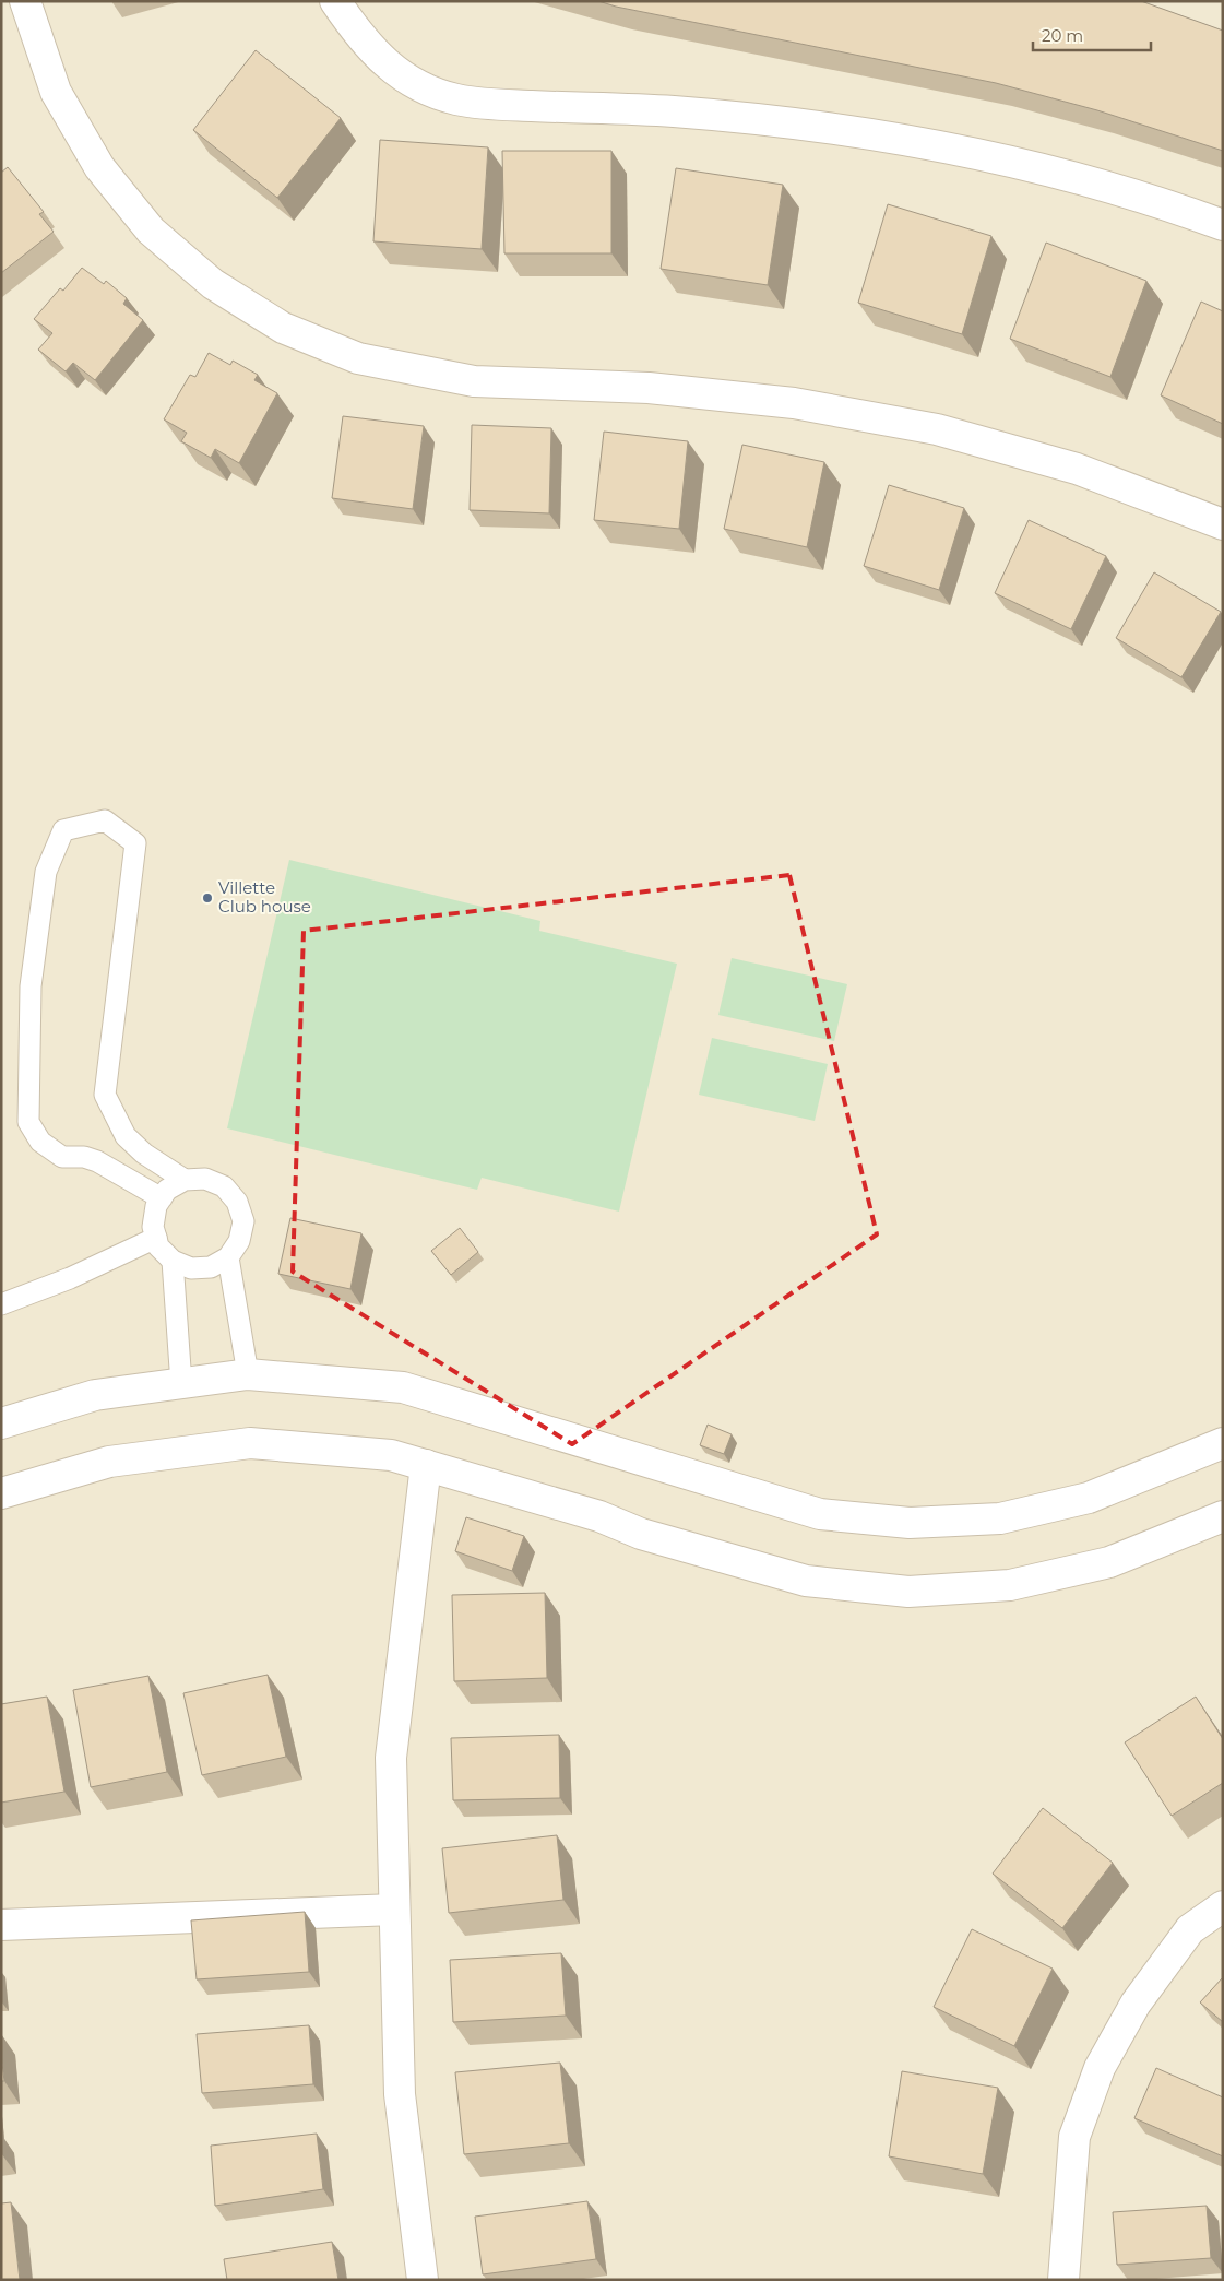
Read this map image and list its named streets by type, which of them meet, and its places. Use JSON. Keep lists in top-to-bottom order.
{
  "places": ["Villette Club house"],
  "scale_bar": "20 m"
}
